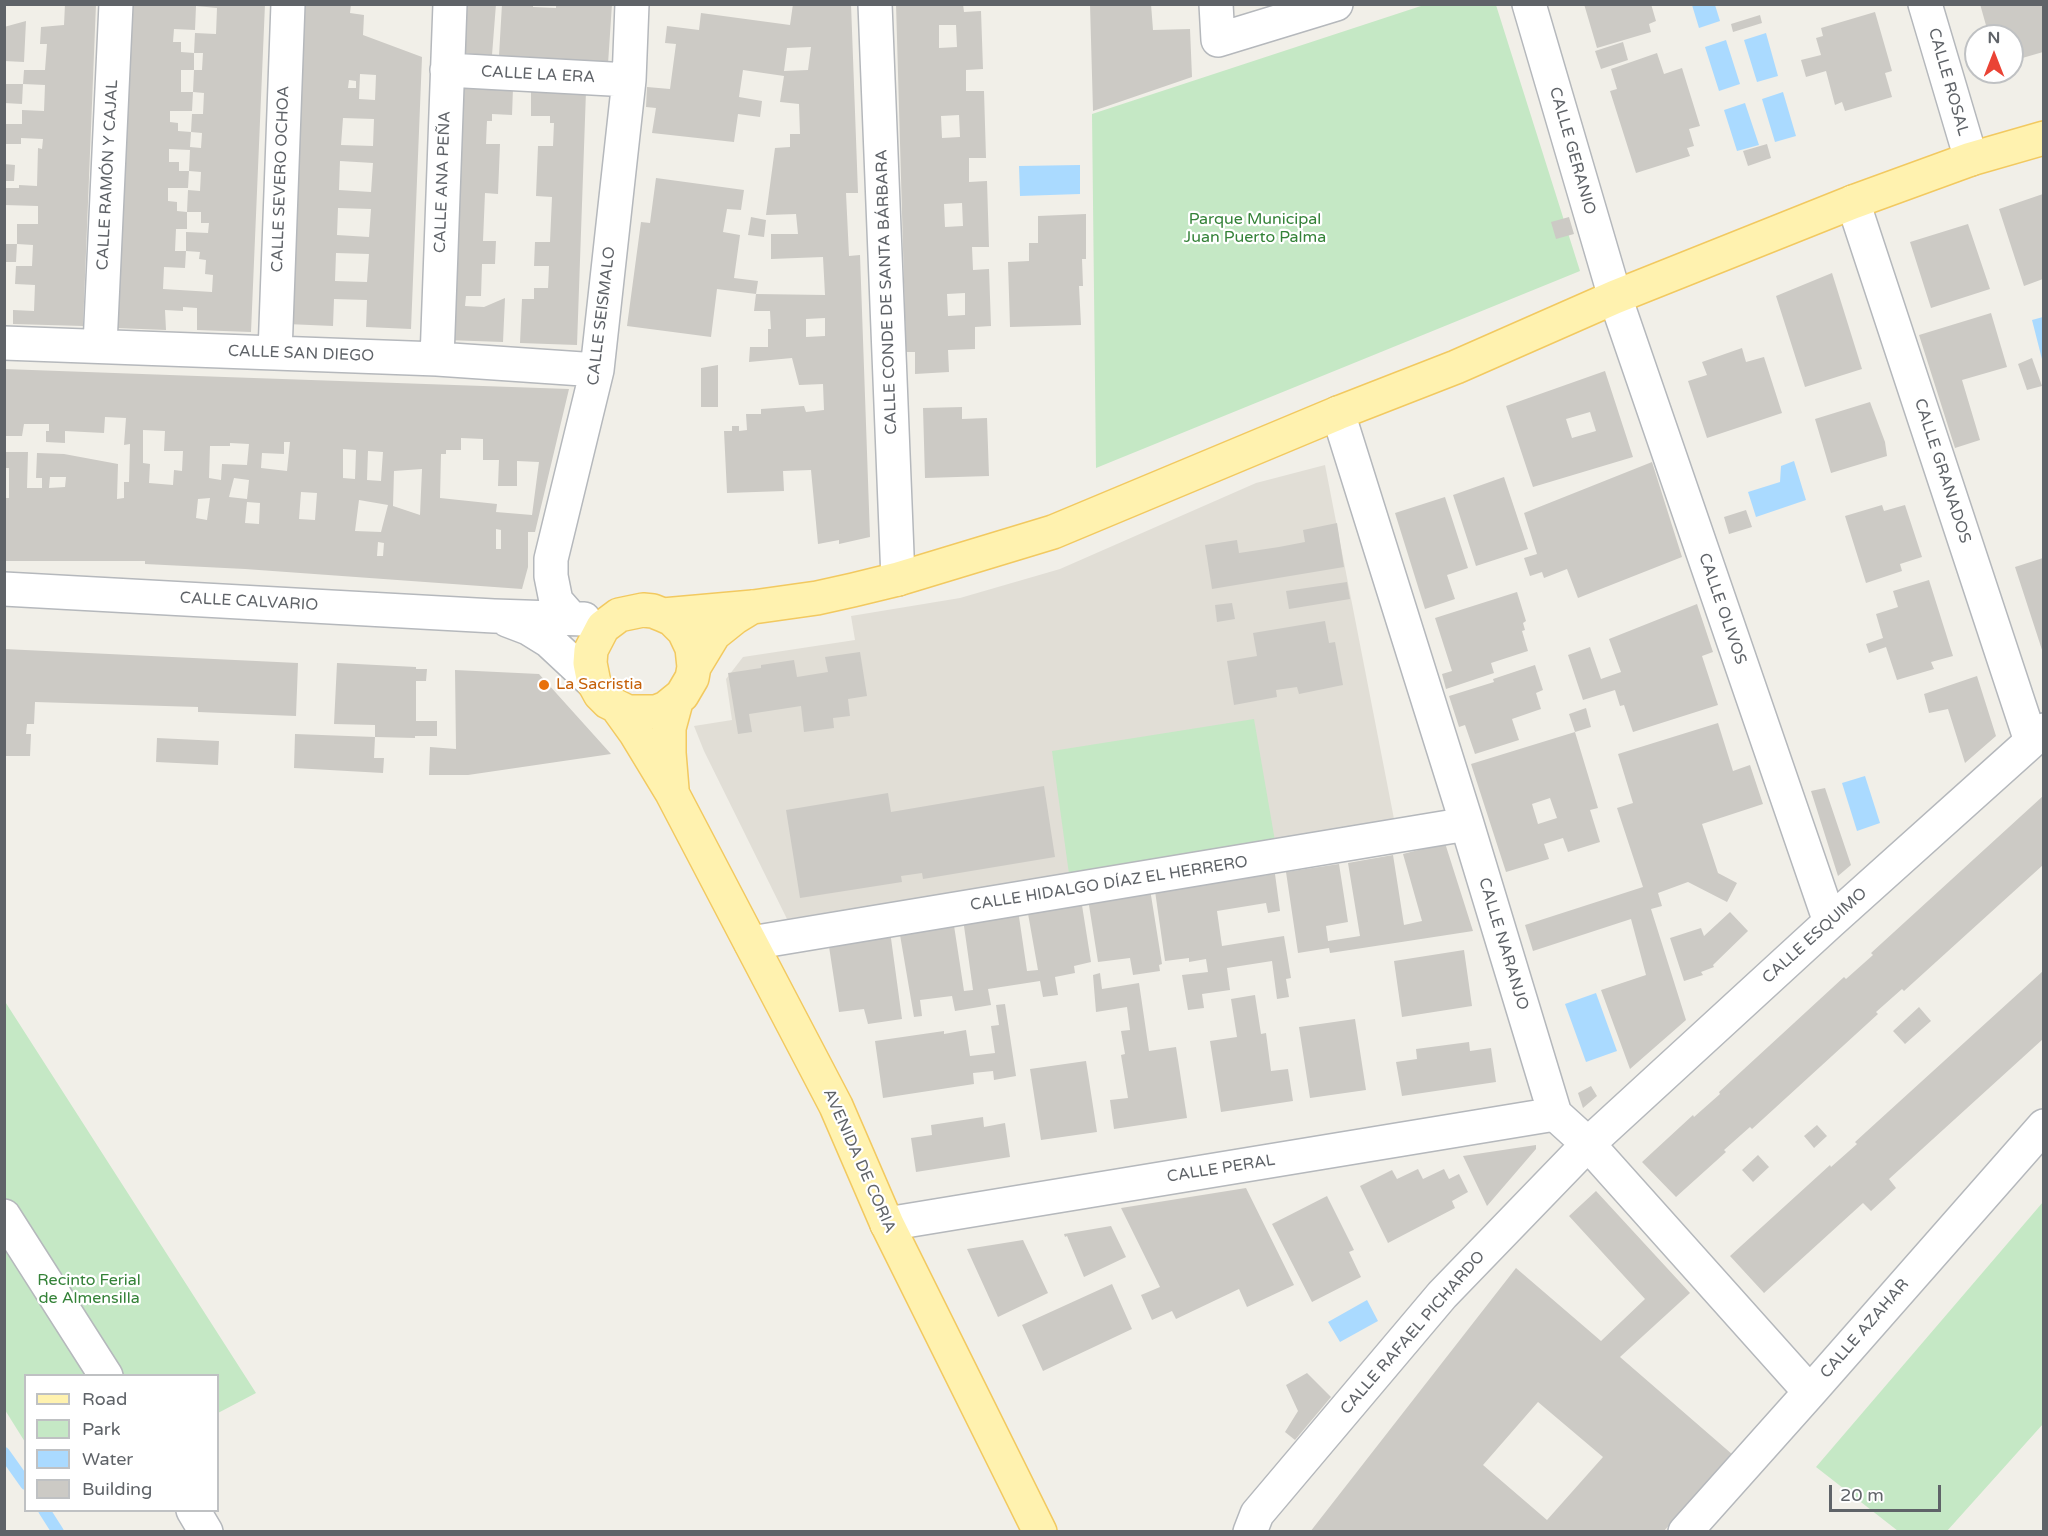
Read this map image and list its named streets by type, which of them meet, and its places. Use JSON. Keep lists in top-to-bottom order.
{
  "streets": {
    "main road": ["AVENIDA DE CORIA"],
    "street": [
      "CALLE LA ERA",
      "CALLE ROSAL",
      "CALLE GERANIO",
      "CALLE RAMÓN Y CAJAL",
      "CALLE SEVERO OCHOA",
      "CALLE ANA PEÑA",
      "CALLE CONDE DE SANTA BÁRBARA",
      "CALLE SEISMALO",
      "CALLE SAN DIEGO",
      "CALLE GRANADOS",
      "CALLE CALVARIO",
      "CALLE OLIVOS",
      "CALLE HIDALGO DÍAZ EL HERRERO",
      "CALLE ESQUIMO",
      "CALLE NARANJO",
      "CALLE PERAL",
      "CALLE AZAHAR",
      "CALLE RAFAEL PICHARDO"
    ]
  },
  "crossings": [
    ["CALLE LA ERA", "CALLE ANA PEÑA"],
    ["CALLE LA ERA", "CALLE SEISMALO"],
    ["CALLE GERANIO", "CALLE OLIVOS"],
    ["CALLE RAMÓN Y CAJAL", "CALLE SAN DIEGO"],
    ["CALLE SEVERO OCHOA", "CALLE SAN DIEGO"],
    ["CALLE ANA PEÑA", "CALLE SAN DIEGO"],
    ["CALLE SEISMALO", "CALLE SAN DIEGO"],
    ["CALLE SEISMALO", "CALLE CALVARIO"],
    ["CALLE GRANADOS", "CALLE ESQUIMO"],
    ["CALLE CALVARIO", "AVENIDA DE CORIA"],
    ["CALLE OLIVOS", "CALLE ESQUIMO"],
    ["CALLE HIDALGO DÍAZ EL HERRERO", "CALLE NARANJO"],
    ["CALLE HIDALGO DÍAZ EL HERRERO", "AVENIDA DE CORIA"],
    ["CALLE ESQUIMO", "CALLE RAFAEL PICHARDO"],
    ["CALLE NARANJO", "CALLE PERAL"],
    ["AVENIDA DE CORIA", "CALLE PERAL"]
  ],
  "parks": ["Parque Municipal Juan Puerto Palma", "Recinto Ferial de Almensilla"],
  "places": ["La Sacristia"],
  "legend": [
    "Road",
    "Park",
    "Water",
    "Building"
  ],
  "scale_bar": "20 m",
  "north": "top"
}
